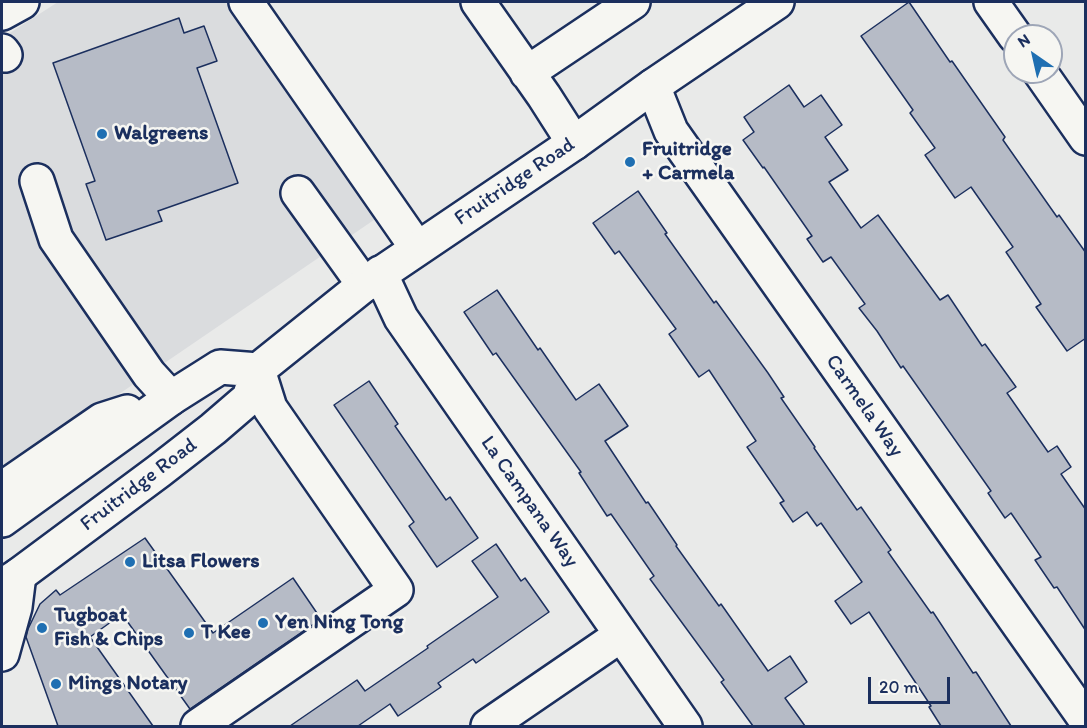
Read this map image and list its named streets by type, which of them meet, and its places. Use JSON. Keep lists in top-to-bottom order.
{
  "streets": {
    "street": ["Fruitridge Road", "Carmela Way", "La Campana Way"]
  },
  "crossings": [
    ["Fruitridge Road", "Carmela Way"],
    ["Fruitridge Road", "La Campana Way"]
  ],
  "places": [
    "Walgreens",
    "Fruitridge + Carmela",
    "Litsa Flowers",
    "Yen Ning Tong",
    "Tugboat Fish & Chips",
    "T Kee",
    "Mings Notary"
  ],
  "scale_bar": "20 m",
  "north": "top left"
}
